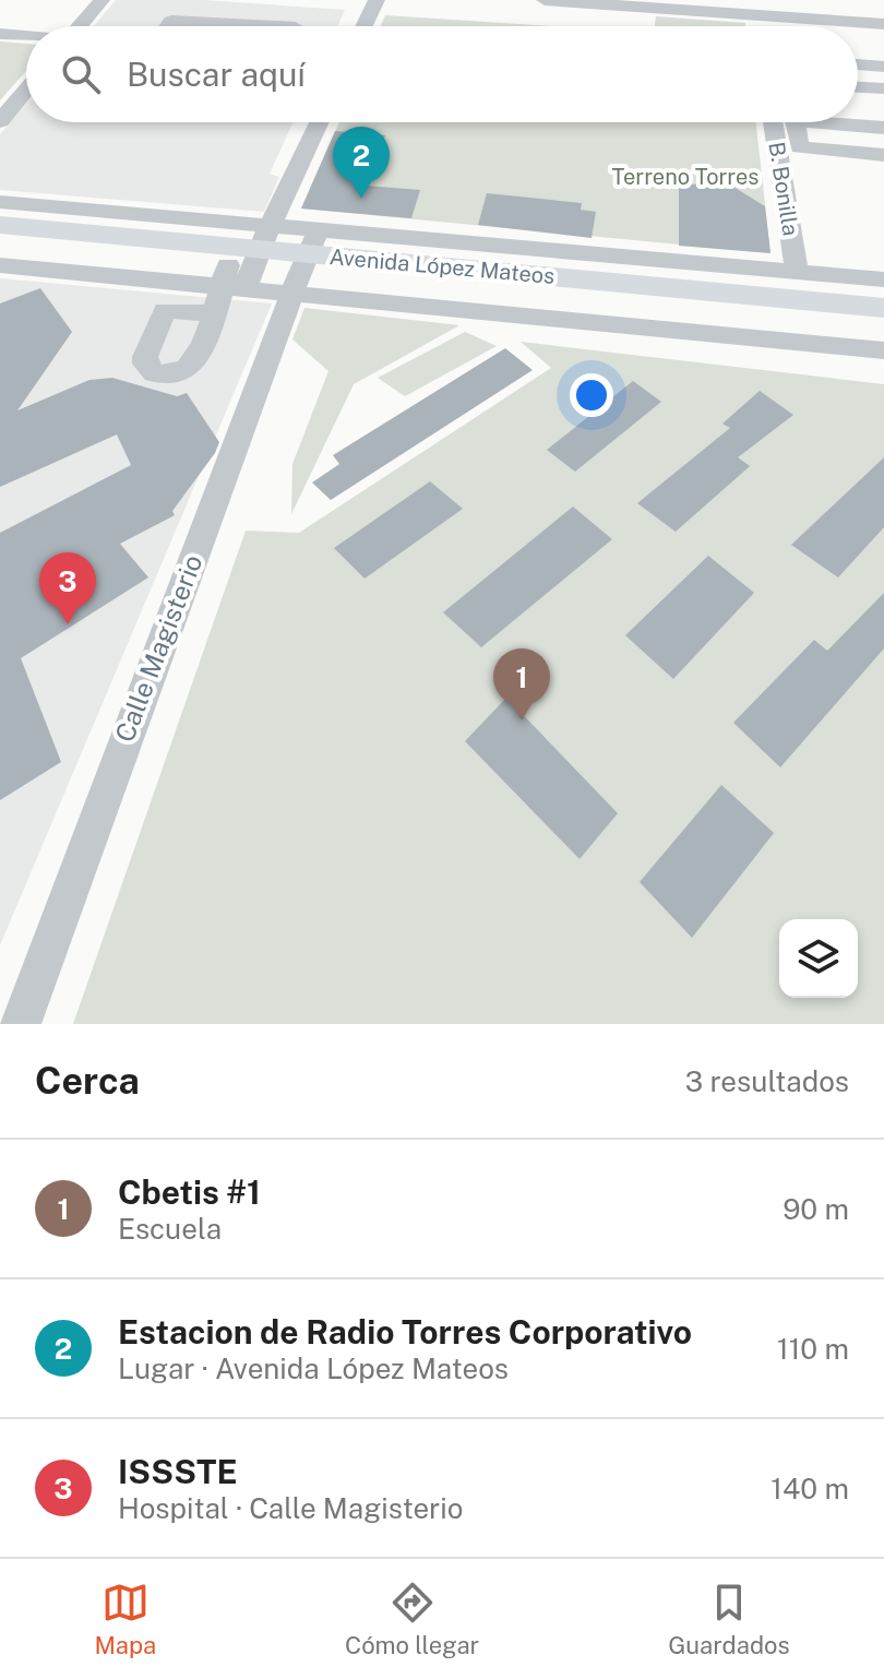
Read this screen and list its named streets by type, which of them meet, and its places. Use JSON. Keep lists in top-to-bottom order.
{
  "streets": {
    "main road": ["Avenida López Mateos"],
    "street": ["B. Bonilla", "Calle Magisterio"]
  },
  "crossings": [
    ["B. Bonilla", "Avenida López Mateos"],
    ["Avenida López Mateos", "Calle Magisterio"]
  ],
  "parks": ["Terreno Torres"],
  "page": {
    "search": "Buscar aquí",
    "pins": ["2", "3", "1"],
    "heading": ["Cerca", "3 resultados"],
    "list": [
      {
        "mark": "1",
        "name": "Cbetis #1",
        "note": "Escuela",
        "value": "90 m"
      },
      {
        "mark": "2",
        "name": "Estacion de Radio Torres Corporativo",
        "note": "Lugar · Avenida López Mateos",
        "value": "110 m"
      },
      {
        "mark": "3",
        "name": "ISSSTE",
        "note": "Hospital · Calle Magisterio",
        "value": "140 m"
      }
    ],
    "nav": ["Mapa", "Cómo llegar", "Guardados"]
  }
}
